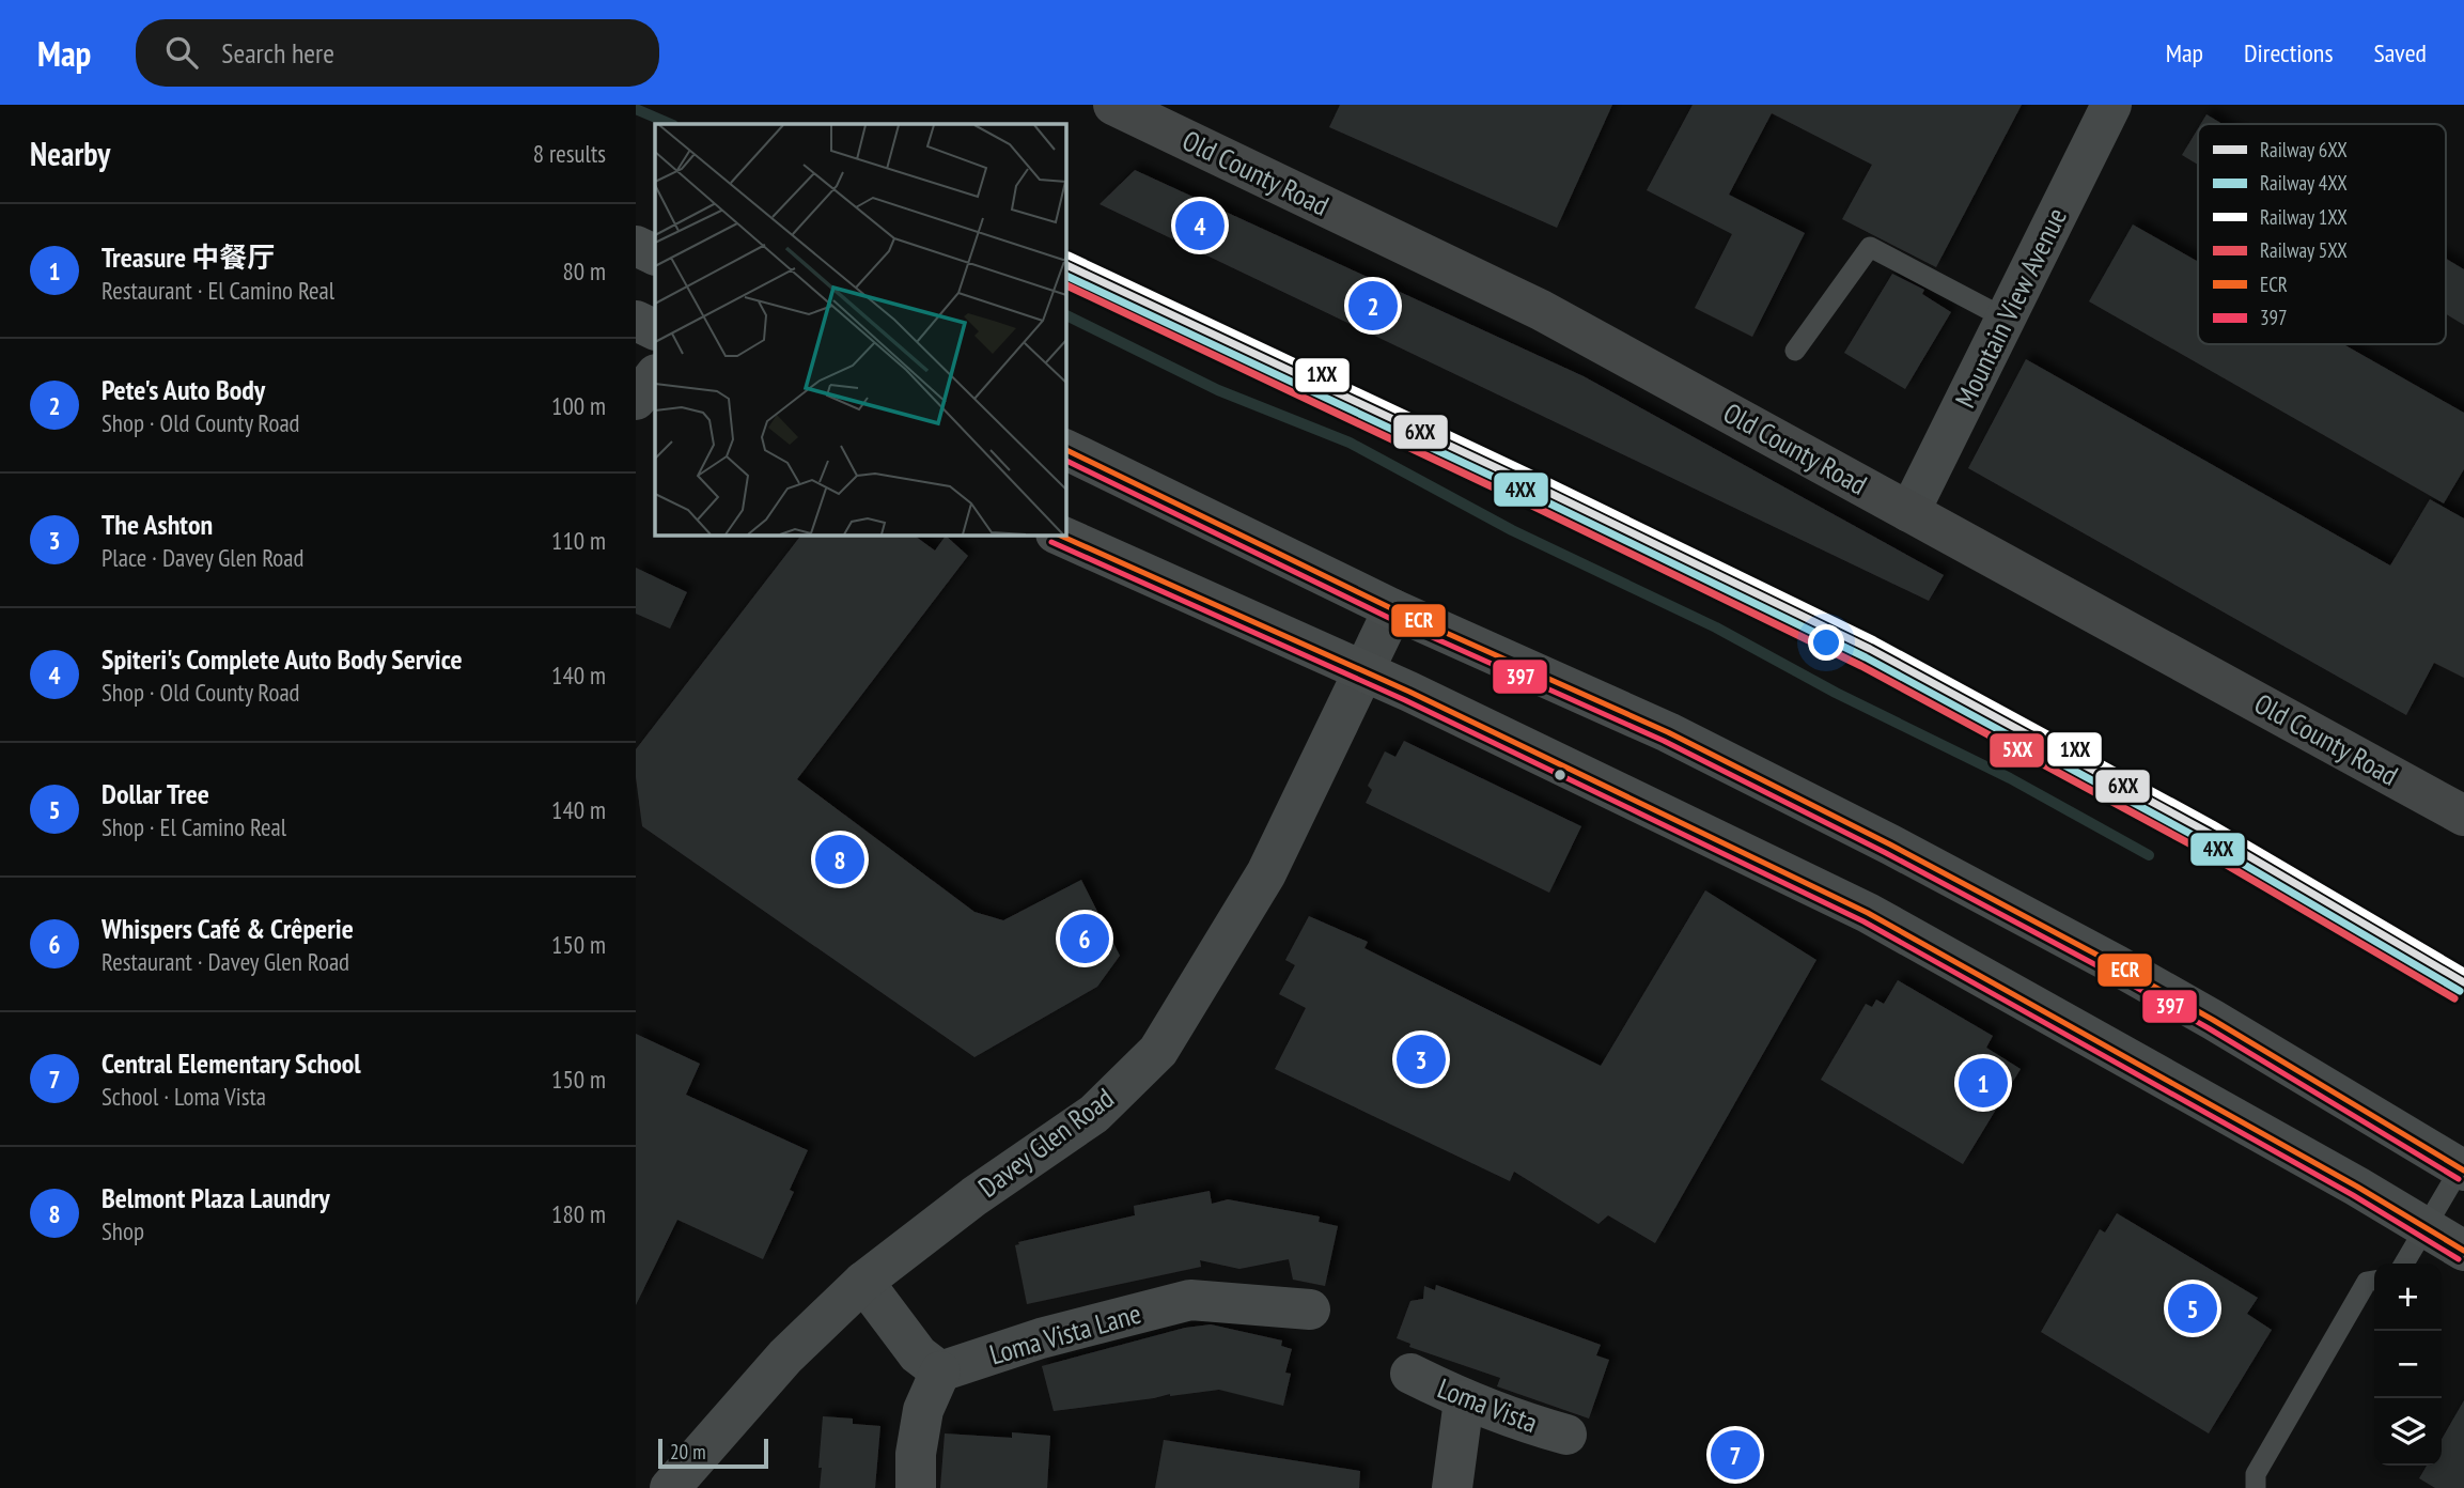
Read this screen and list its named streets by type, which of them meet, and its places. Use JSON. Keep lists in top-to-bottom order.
{
  "streets": {
    "street": [
      "Old County Road",
      "Mountain View Avenue",
      "Davey Glen Road",
      "Loma Vista Lane",
      "Loma Vista"
    ]
  },
  "crossings": [
    ["Old County Road", "Mountain View Avenue"]
  ],
  "lines": [
    "rail line 1XX",
    "rail line 6XX",
    "rail line 4XX",
    "rail line 5XX",
    "transit line ECR",
    "transit line 397"
  ],
  "legend": [
    "Railway 6XX",
    "Railway 4XX",
    "Railway 1XX",
    "Railway 5XX",
    "ECR",
    "397"
  ],
  "scale_bar": "20 m",
  "page": {
    "header": "Map",
    "search": "Search here",
    "nav": ["Map", "Directions", "Saved"],
    "heading": ["Nearby", "8 results"],
    "pins": [
      "4",
      "2",
      "8",
      "6",
      "3",
      "1",
      "5",
      "7"
    ],
    "list": [
      {
        "mark": "1",
        "name": "Treasure 中餐厅",
        "note": "Restaurant · El Camino Real",
        "value": "80 m"
      },
      {
        "mark": "2",
        "name": "Pete's Auto Body",
        "note": "Shop · Old County Road",
        "value": "100 m"
      },
      {
        "mark": "3",
        "name": "The Ashton",
        "note": "Place · Davey Glen Road",
        "value": "110 m"
      },
      {
        "mark": "4",
        "name": "Spiteri's Complete Auto Body Service",
        "note": "Shop · Old County Road",
        "value": "140 m"
      },
      {
        "mark": "5",
        "name": "Dollar Tree",
        "note": "Shop · El Camino Real",
        "value": "140 m"
      },
      {
        "mark": "6",
        "name": "Whispers Café & Crêperie",
        "note": "Restaurant · Davey Glen Road",
        "value": "150 m"
      },
      {
        "mark": "7",
        "name": "Central Elementary School",
        "note": "School · Loma Vista",
        "value": "150 m"
      },
      {
        "mark": "8",
        "name": "Belmont Plaza Laundry",
        "note": "Shop",
        "value": "180 m"
      }
    ],
    "map_buttons": ["+", "−"],
    "scale": "20 m"
  }
}
